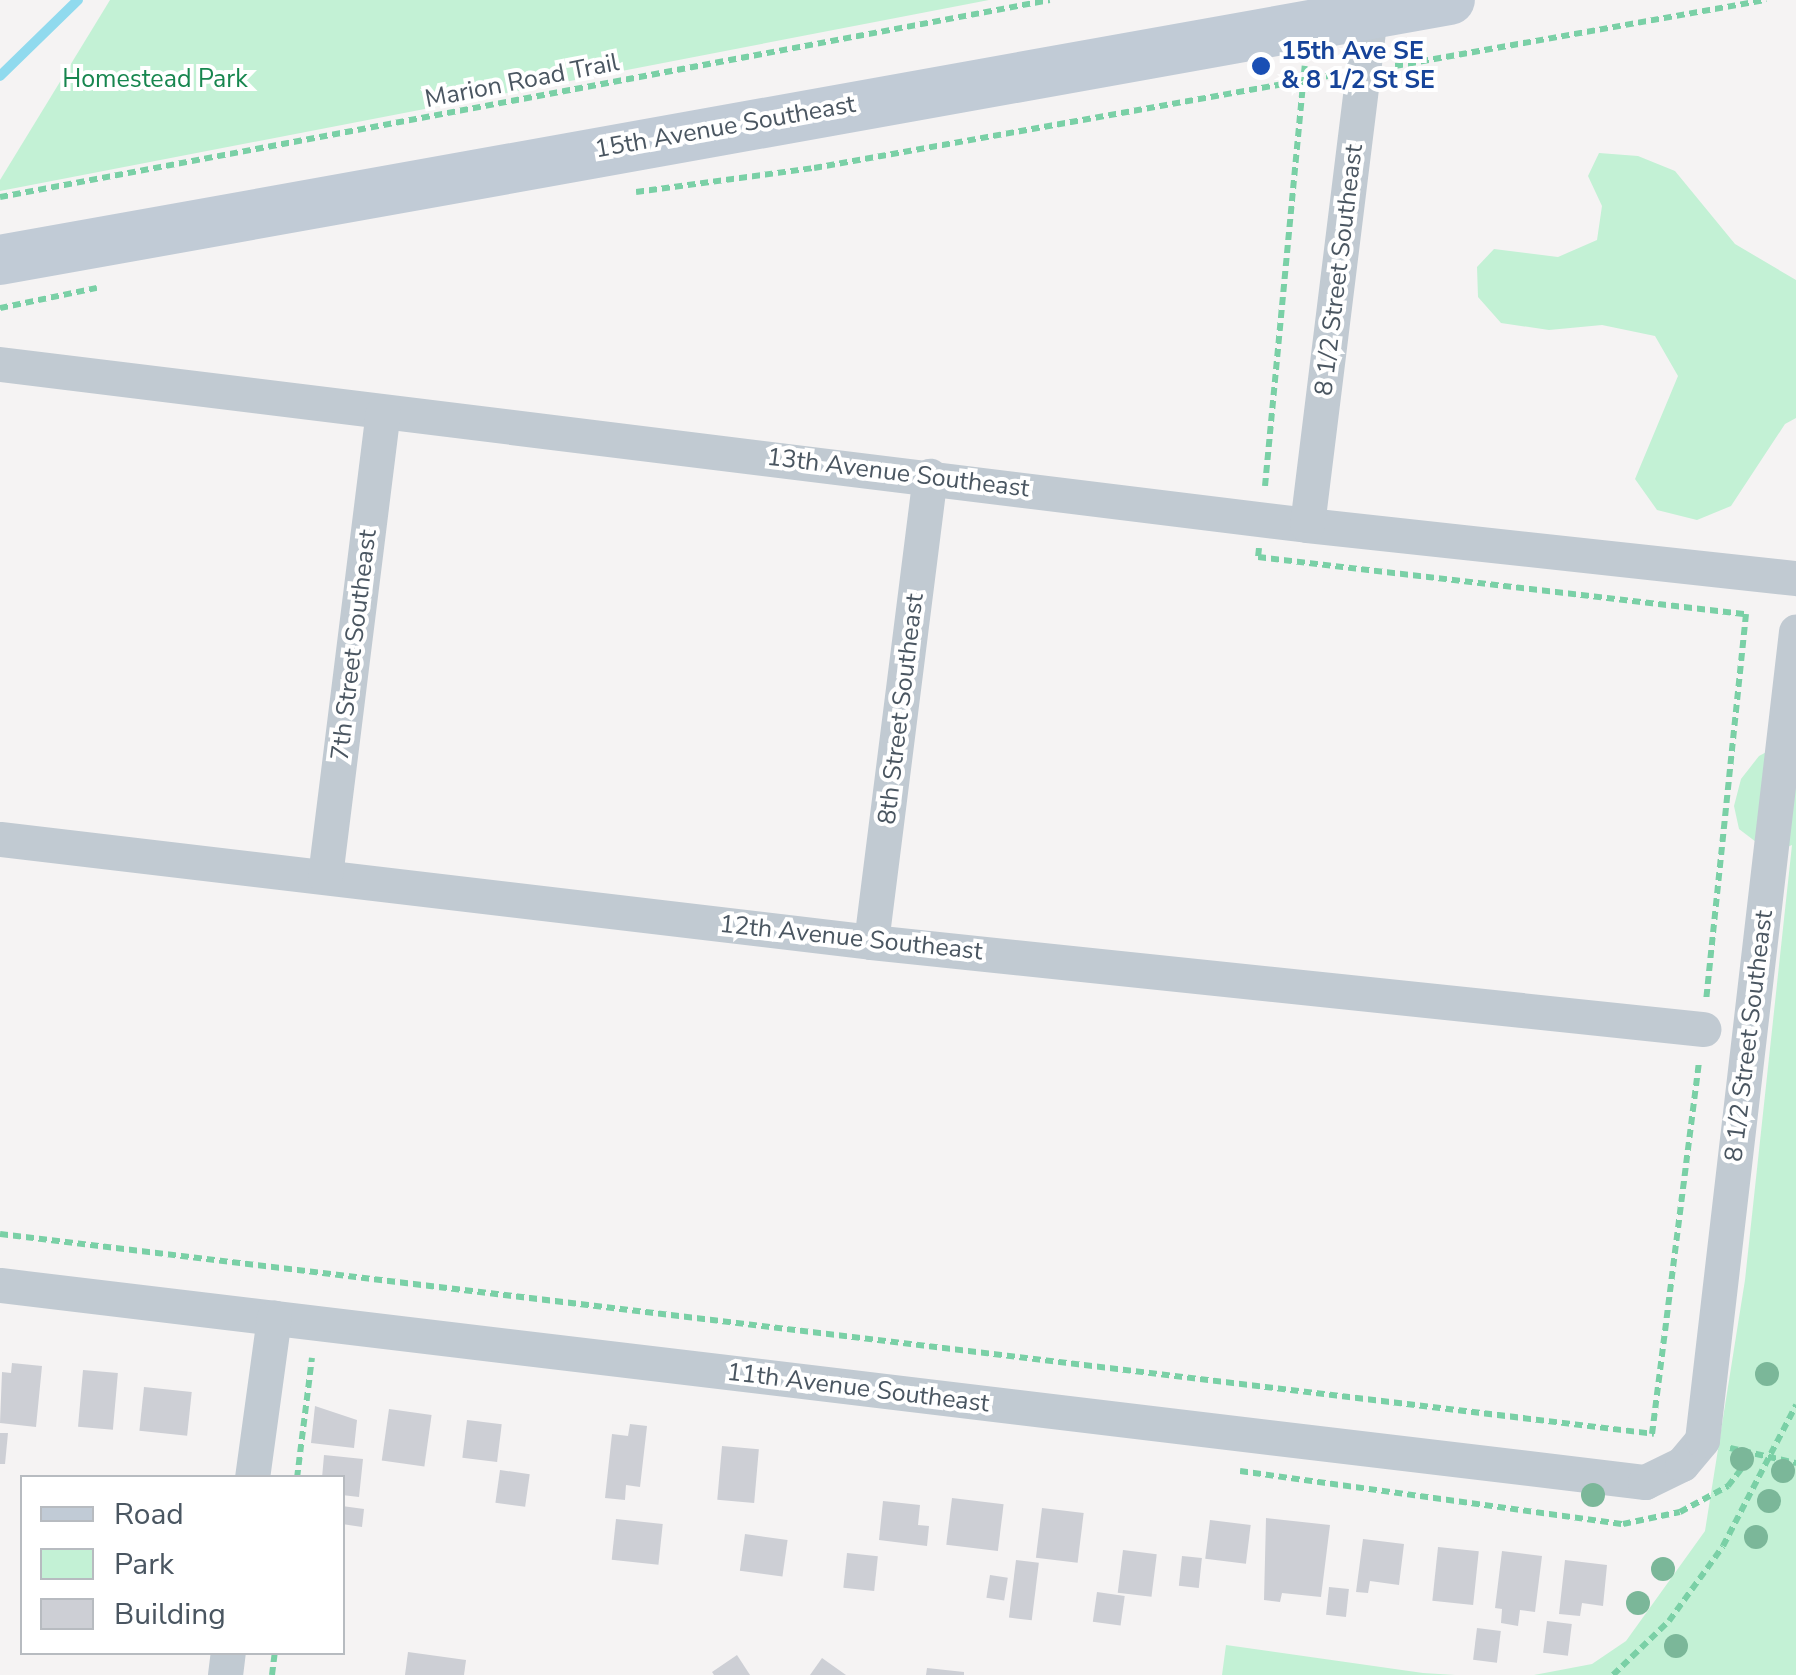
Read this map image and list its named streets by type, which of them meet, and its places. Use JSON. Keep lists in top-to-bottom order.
{
  "streets": {
    "main road": ["15th Avenue Southeast"],
    "street": [
      "8 1/2 Street Southeast",
      "13th Avenue Southeast",
      "7th Street Southeast",
      "8th Street Southeast",
      "12th Avenue Southeast",
      "11th Avenue Southeast"
    ],
    "path": ["Marion Road Trail"]
  },
  "crossings": [
    ["15th Avenue Southeast", "8 1/2 Street Southeast"],
    ["8 1/2 Street Southeast", "13th Avenue Southeast"],
    ["8 1/2 Street Southeast", "11th Avenue Southeast"],
    ["13th Avenue Southeast", "7th Street Southeast"],
    ["13th Avenue Southeast", "8th Street Southeast"],
    ["7th Street Southeast", "12th Avenue Southeast"],
    ["8th Street Southeast", "12th Avenue Southeast"]
  ],
  "parks": ["Homestead Park"],
  "places": ["15th Ave SE & 8 1/2 St SE"],
  "legend": ["Road", "Park", "Building"]
}
